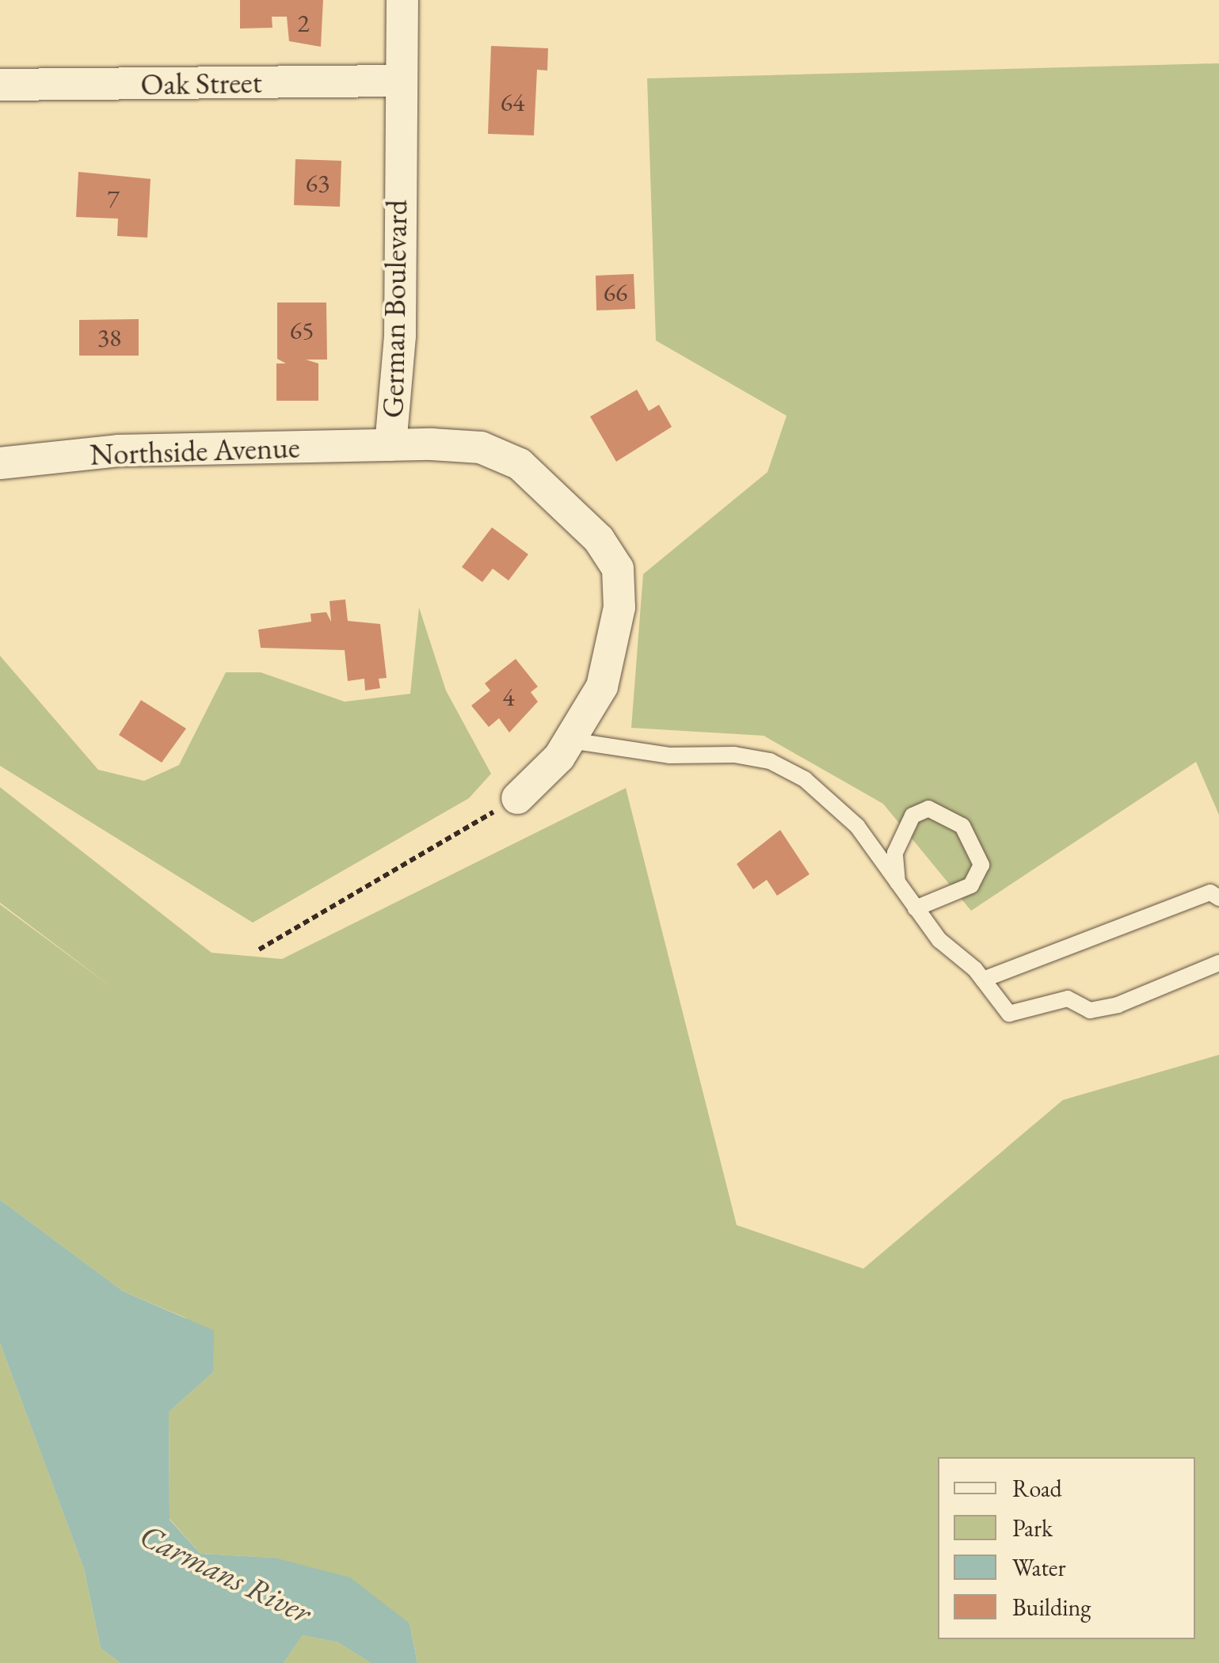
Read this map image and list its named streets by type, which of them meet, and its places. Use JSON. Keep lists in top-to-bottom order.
{
  "streets": {
    "street": ["Oak Street", "German Boulevard", "Northside Avenue"]
  },
  "crossings": [
    ["Oak Street", "German Boulevard"],
    ["German Boulevard", "Northside Avenue"]
  ],
  "water": ["Carmans River"],
  "house_numbers": [
    "2",
    "64",
    "63",
    "7",
    "66",
    "65",
    "38",
    "4"
  ],
  "legend": [
    "Road",
    "Park",
    "Water",
    "Building"
  ]
}
